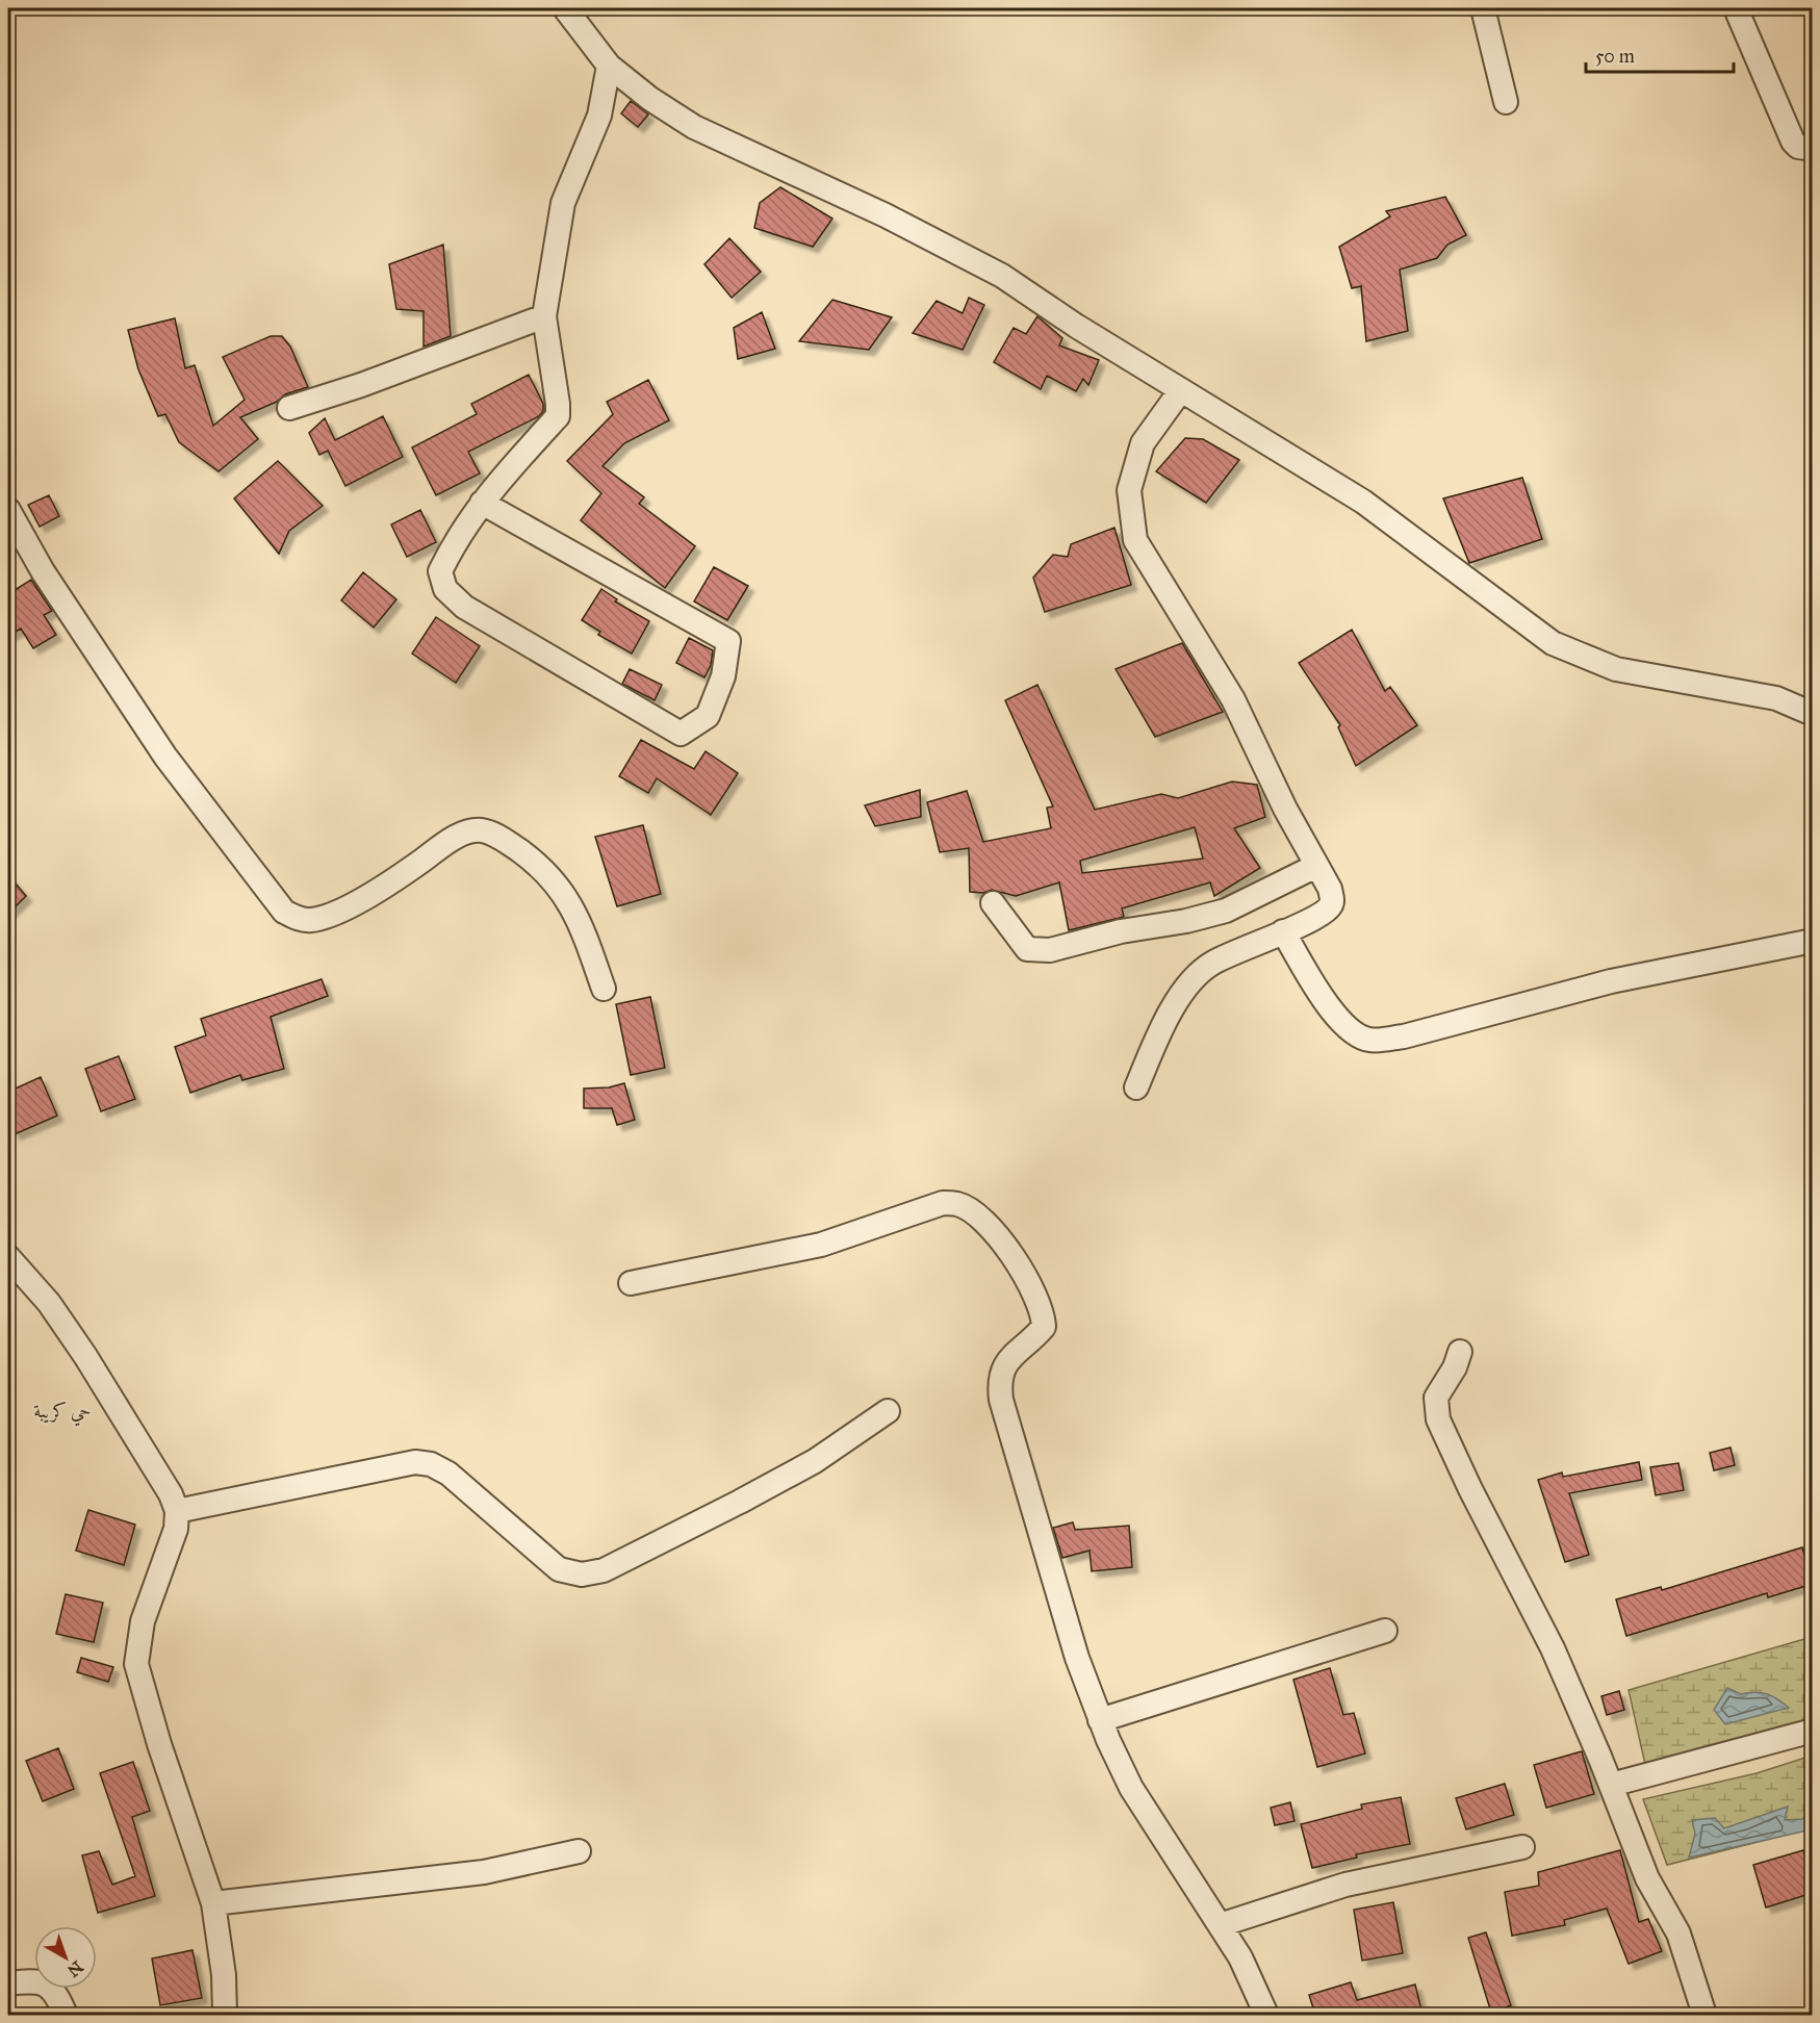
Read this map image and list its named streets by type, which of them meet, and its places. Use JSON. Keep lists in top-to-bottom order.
{
  "districts": ["حي كريبة"],
  "scale_bar": "50 m",
  "north": "bottom right"
}
